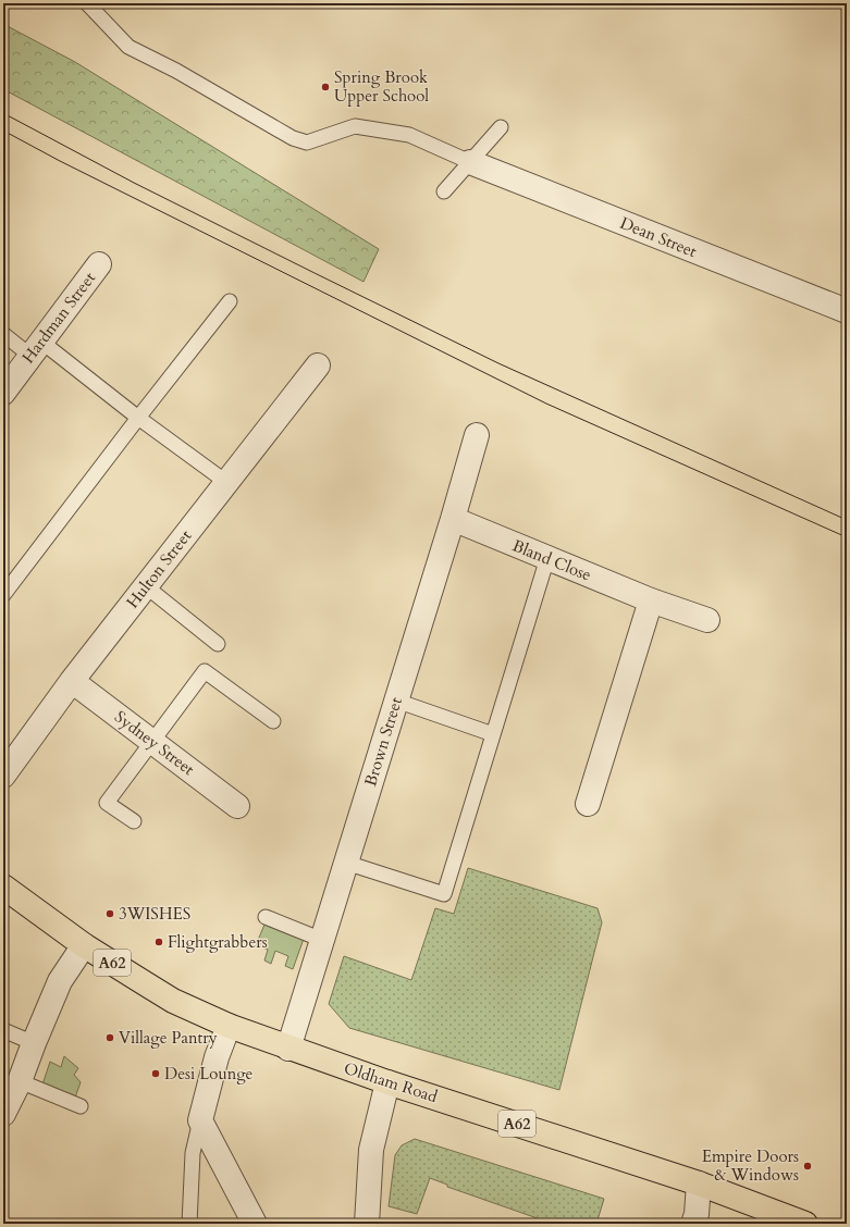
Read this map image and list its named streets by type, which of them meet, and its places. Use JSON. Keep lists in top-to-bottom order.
{
  "streets": {
    "highway": ["A62", "Oldham Road"],
    "street": [
      "Dean Street",
      "Hardman Street",
      "Bland Close",
      "Hulton Street",
      "Brown Street",
      "Sydney Street"
    ]
  },
  "crossings": [
    ["Bland Close", "Brown Street"],
    ["Hulton Street", "Sydney Street"],
    ["Brown Street", "Oldham Road"]
  ],
  "places": [
    "Spring Brook Upper School",
    "3WISHES",
    "Flightgrabbers",
    "Village Pantry",
    "Desi Lounge",
    "Empire Doors & Windows"
  ]
}
